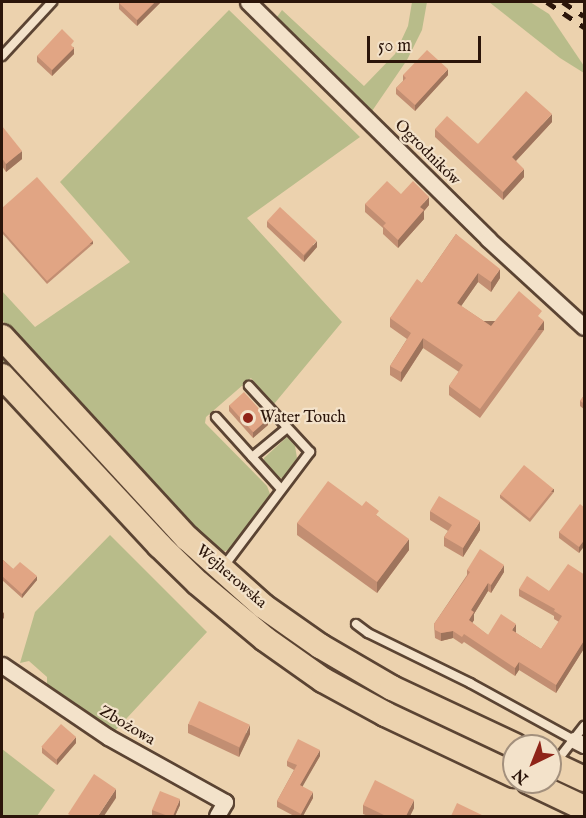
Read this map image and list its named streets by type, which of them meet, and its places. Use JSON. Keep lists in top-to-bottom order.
{
  "streets": {
    "main road": ["Wejherowska"],
    "street": ["Ogrodników", "Zbożowa"]
  },
  "places": ["Water Touch"],
  "scale_bar": "50 m",
  "north": "bottom left"
}
